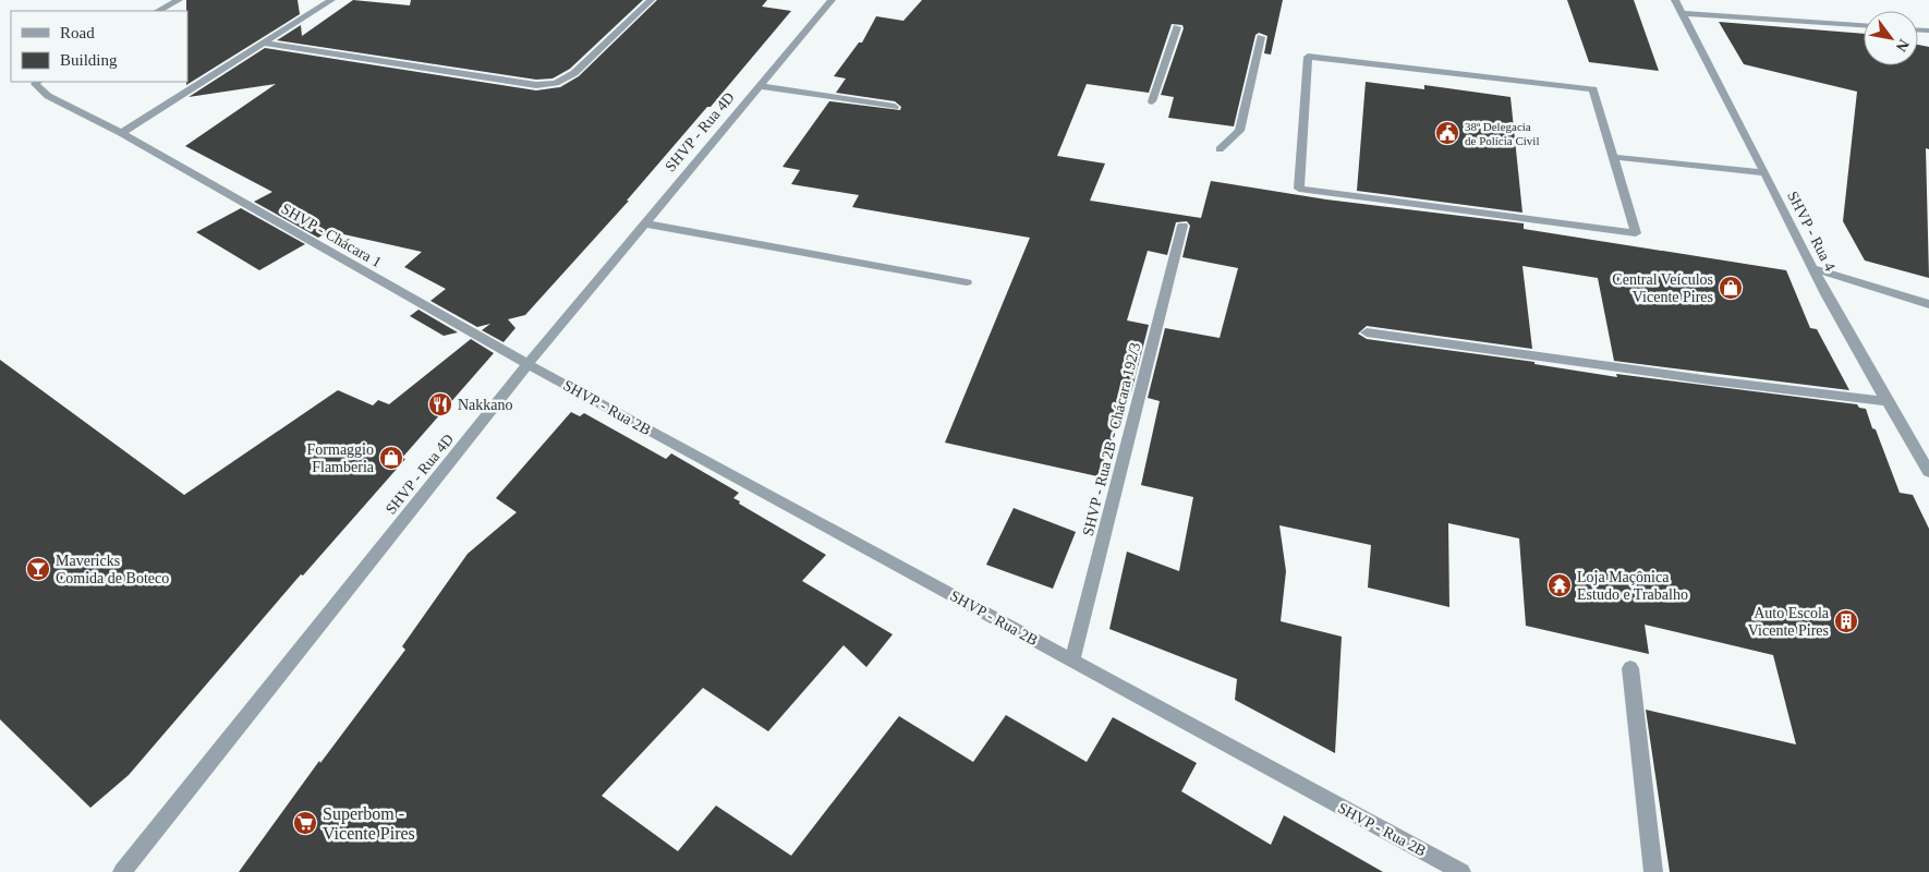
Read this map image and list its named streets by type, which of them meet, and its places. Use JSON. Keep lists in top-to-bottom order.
{
  "streets": {
    "street": [
      "SHVP - Rua 4D",
      "SHVP - Rua 4",
      "SHVP - Chácara 1",
      "SHVP - Rua 2B",
      "SHVP - Rua 2B - Chácara 192/3"
    ]
  },
  "crossings": [
    ["SHVP - Rua 4D", "SHVP - Chácara 1"],
    ["SHVP - Rua 4D", "SHVP - Rua 2B"],
    ["SHVP - Chácara 1", "SHVP - Rua 2B"],
    ["SHVP - Rua 2B", "SHVP - Rua 2B - Chácara 192/3"]
  ],
  "places": {
    "public building": ["38ª Delegacia de Polícia Civil"],
    "shop": ["Central Veículos Vicente Pires", "Formaggio Flamberia"],
    "restaurant": ["Nakkano"],
    "bar": ["Mavericks Comida de Boteco"],
    "temple": ["Loja Maçônica Estudo e Trabalho"],
    "building": ["Auto Escola Vicente Pires"],
    "supermarket": ["Superbom - Vicente Pires"]
  },
  "legend": ["Road", "Building"],
  "north": "bottom right"
}
